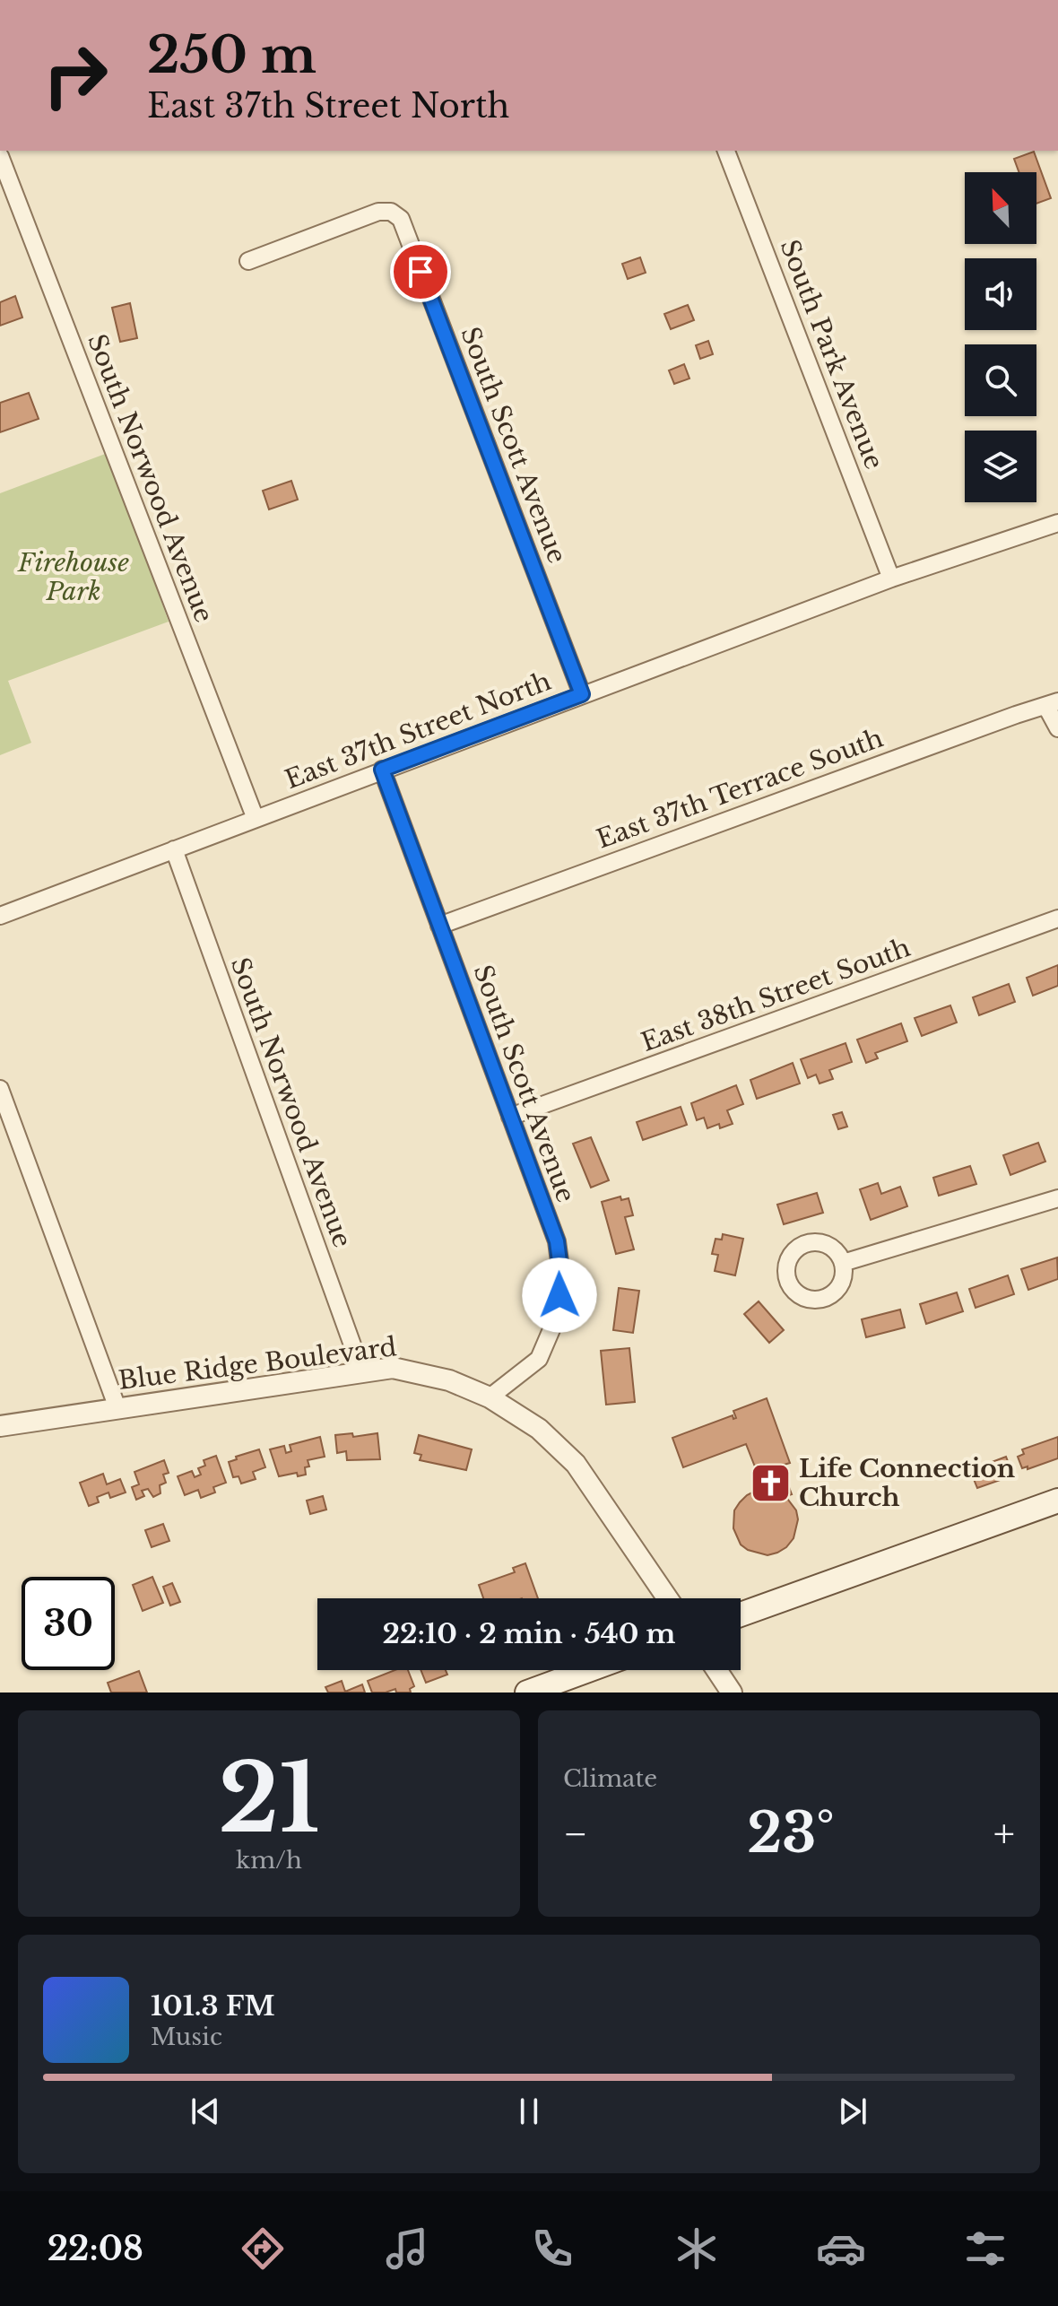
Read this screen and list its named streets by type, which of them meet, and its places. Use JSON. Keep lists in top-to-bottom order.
{
  "streets": {
    "street": [
      "South Park Avenue",
      "South Scott Avenue",
      "South Norwood Avenue",
      "East 37th Street North",
      "East 37th Terrace South",
      "East 38th Street South",
      "Blue Ridge Boulevard"
    ]
  },
  "crossings": [
    ["South Park Avenue", "East 37th Street North"],
    ["South Scott Avenue", "East 37th Street North"],
    ["South Scott Avenue", "East 37th Terrace South"],
    ["South Scott Avenue", "East 38th Street South"],
    ["South Scott Avenue", "Blue Ridge Boulevard"],
    ["South Norwood Avenue", "East 37th Street North"],
    ["South Norwood Avenue", "Blue Ridge Boulevard"]
  ],
  "parks": ["Firehouse Park"],
  "places": {
    "church": ["Life Connection Church"]
  },
  "north": "top left",
  "page": {
    "turn": ["250 m", "East 37th Street North"],
    "limit": "30",
    "trip": "22:10 · 2 min · 540 m",
    "tile": [
      ["21", "km/h"],
      "Climate"
    ],
    "heat": ["−", "23°", "+"],
    "song": ["101.3 FM", "Music"],
    "tabs": "22:08"
  }
}
